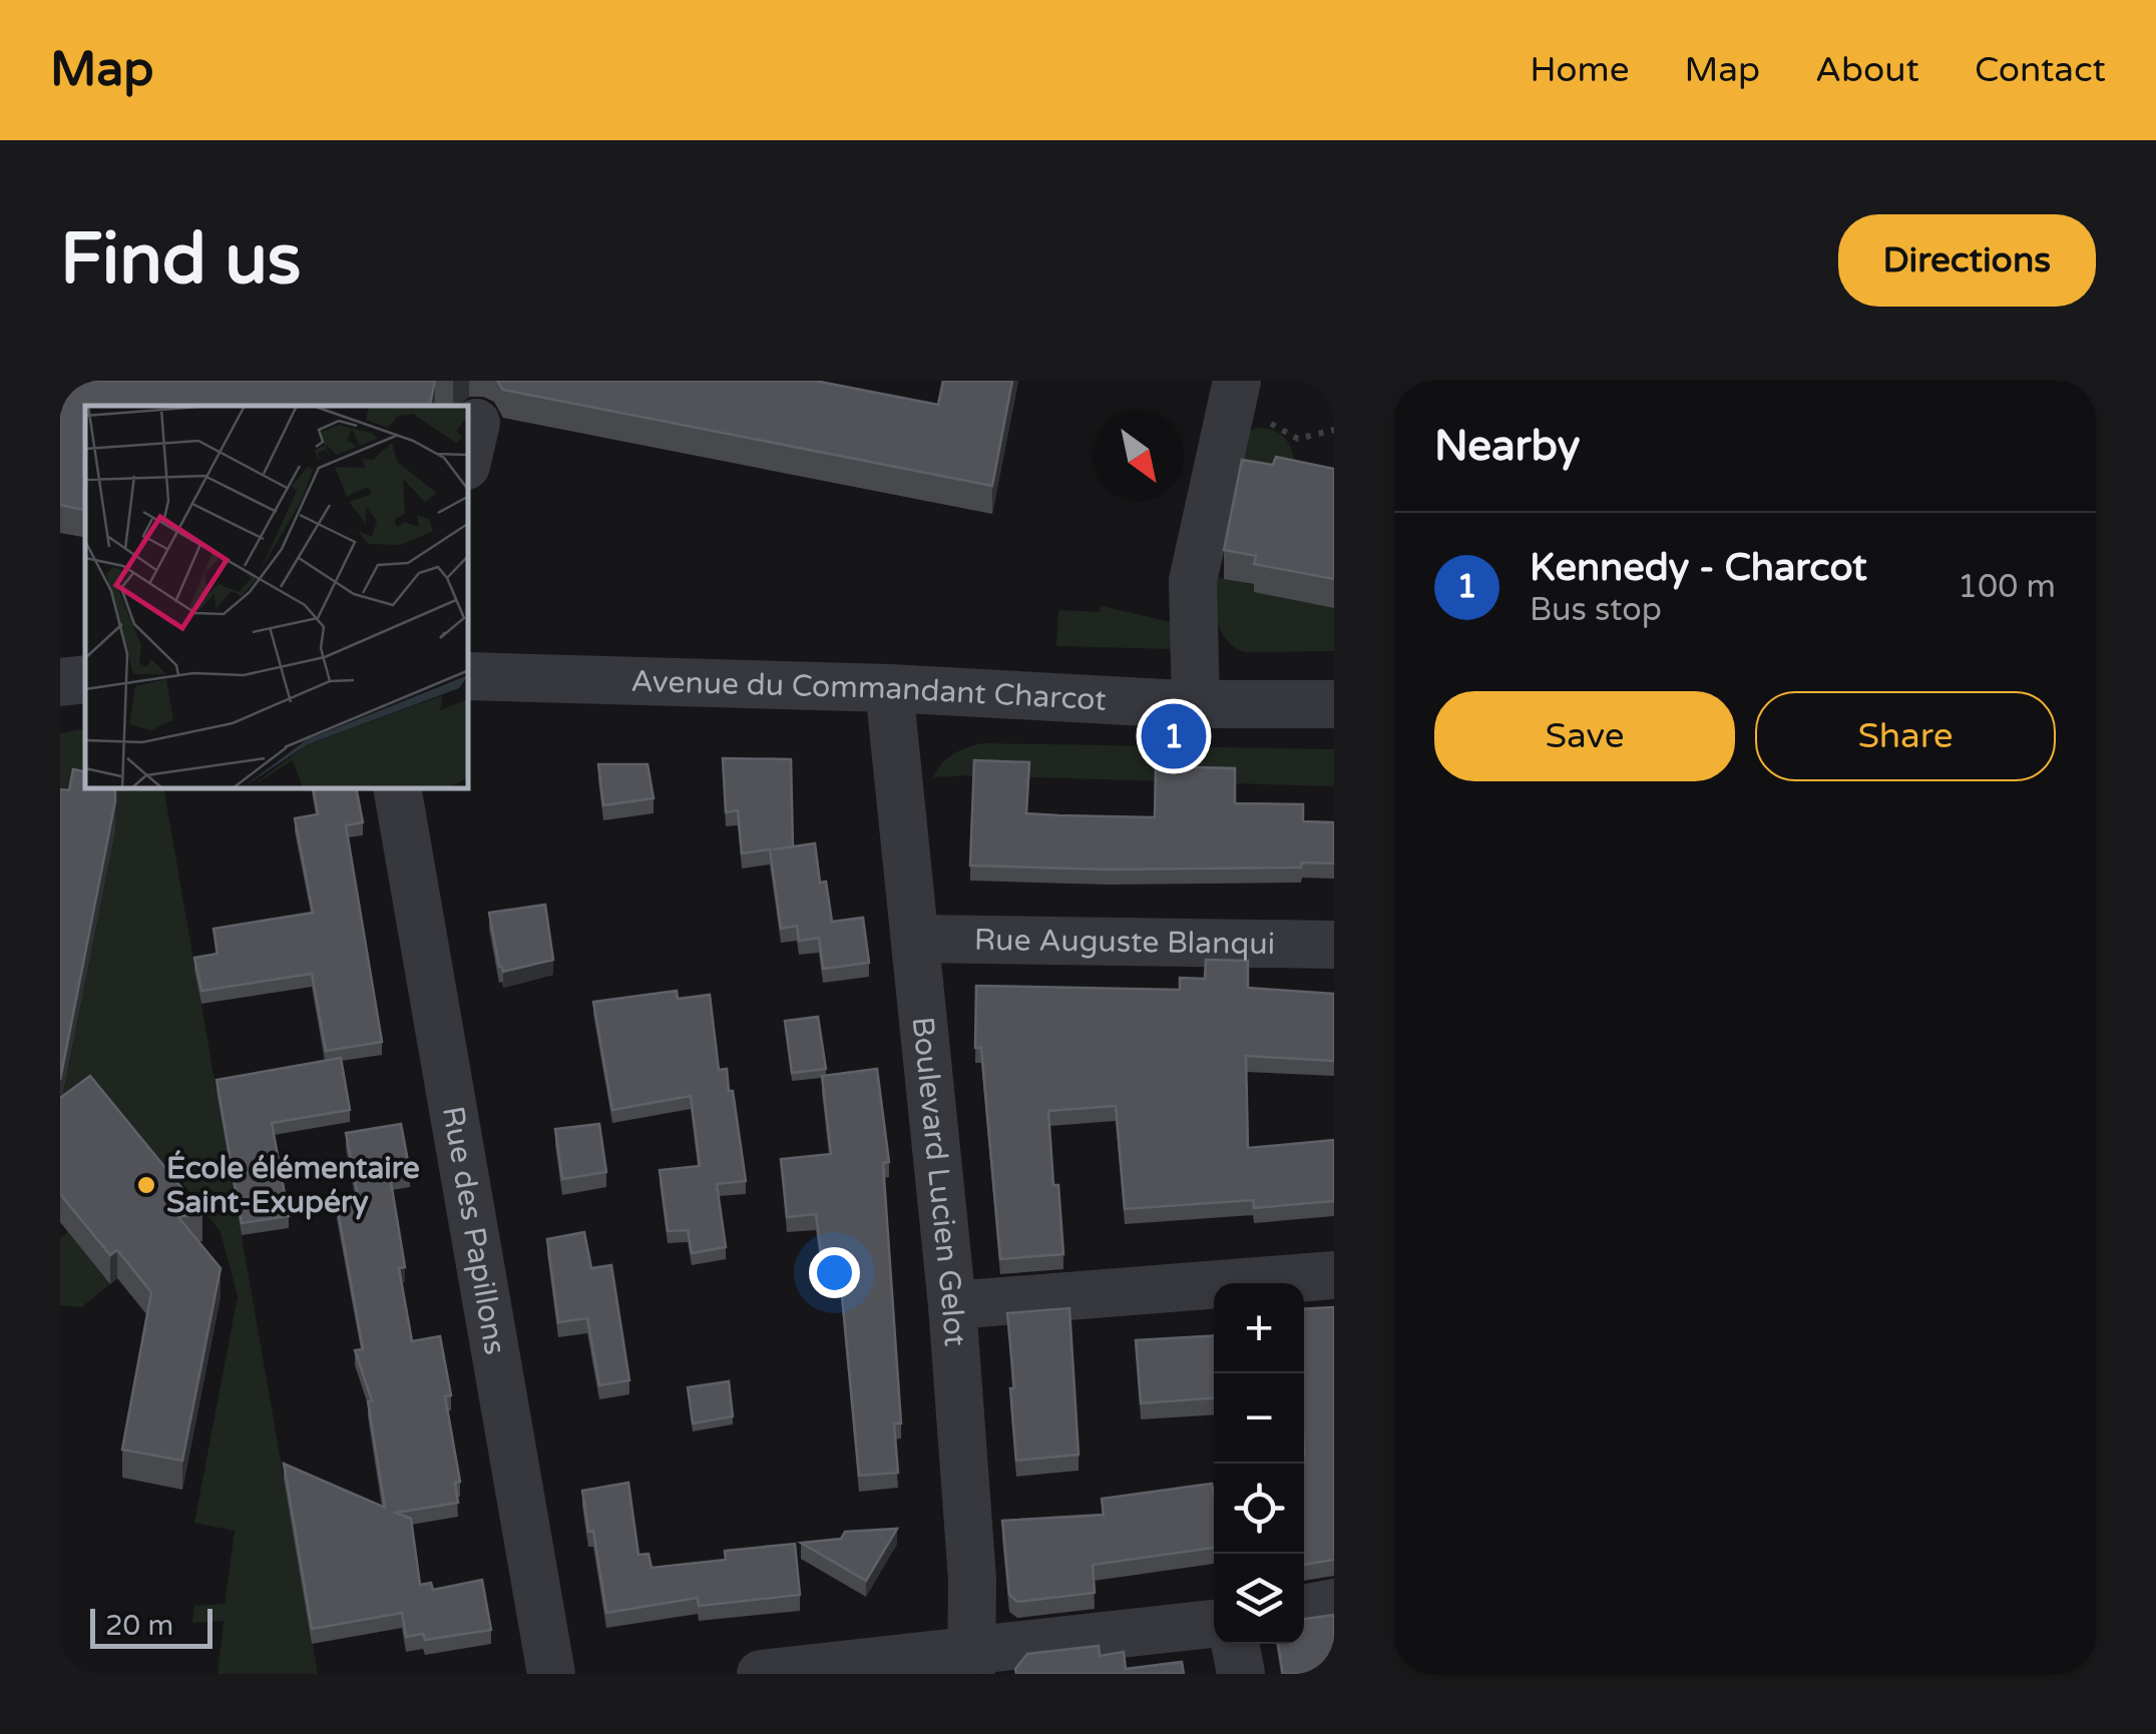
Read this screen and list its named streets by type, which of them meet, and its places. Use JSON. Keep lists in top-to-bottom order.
{
  "streets": {
    "street": [
      "Avenue du Commandant Charcot",
      "Rue Auguste Blanqui",
      "Boulevard Lucien Gelot",
      "Rue des Papillons"
    ]
  },
  "crossings": [
    ["Avenue du Commandant Charcot", "Boulevard Lucien Gelot"],
    ["Rue Auguste Blanqui", "Boulevard Lucien Gelot"]
  ],
  "places": ["École élémentaire Saint-Exupéry"],
  "scale_bar": "20 m",
  "north": "bottom right",
  "page": {
    "header": "Map",
    "nav": [
      "Home",
      "Map",
      "About",
      "Contact"
    ],
    "buttons": [
      "Directions",
      ["Save", "Share"]
    ],
    "title": "Find us",
    "heading": "Nearby",
    "list": [
      {
        "mark": "1",
        "name": "Kennedy - Charcot",
        "note": "Bus stop",
        "value": "100 m"
      }
    ],
    "pins": "1",
    "map_buttons": ["+", "−"],
    "scale": "20 m"
  }
}
